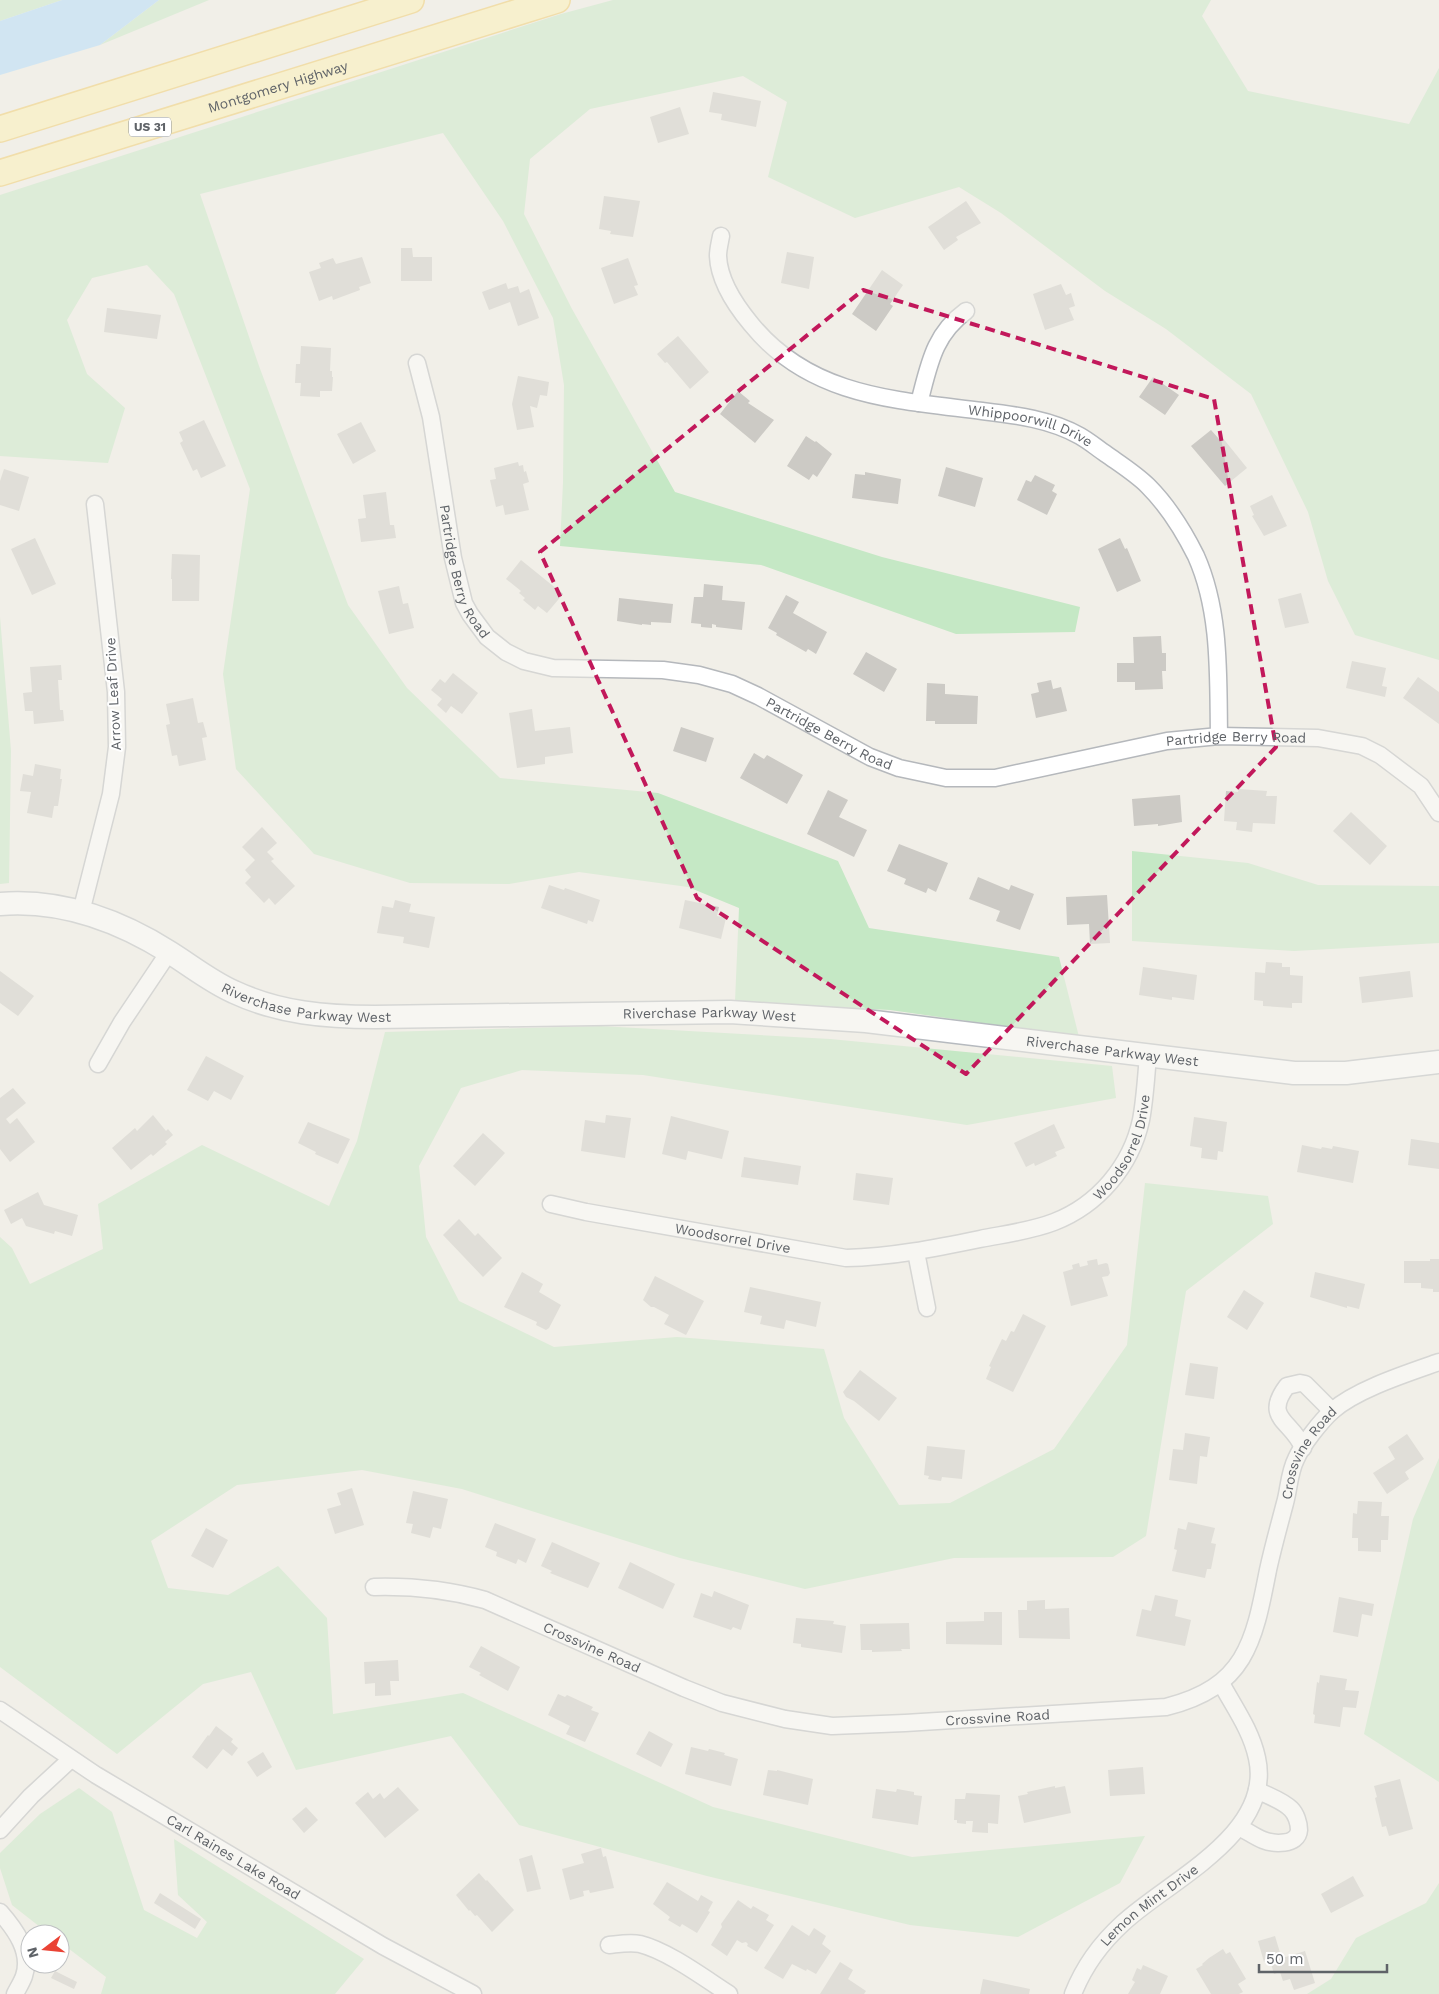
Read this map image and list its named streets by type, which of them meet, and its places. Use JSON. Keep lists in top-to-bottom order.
{
  "streets": {
    "main road": ["Montgomery Highway", "US 31"],
    "street": [
      "Whippoorwill Drive",
      "Partridge Berry Road",
      "Arrow Leaf Drive",
      "Riverchase Parkway West",
      "Woodsorrel Drive",
      "Crossvine Road",
      "Carl Raines Lake Road",
      "Lemon Mint Drive"
    ]
  },
  "crossings": [
    ["Whippoorwill Drive", "Partridge Berry Road"],
    ["Arrow Leaf Drive", "Riverchase Parkway West"],
    ["Riverchase Parkway West", "Woodsorrel Drive"],
    ["Crossvine Road", "Lemon Mint Drive"]
  ],
  "scale_bar": "50 m",
  "north": "left"
}
